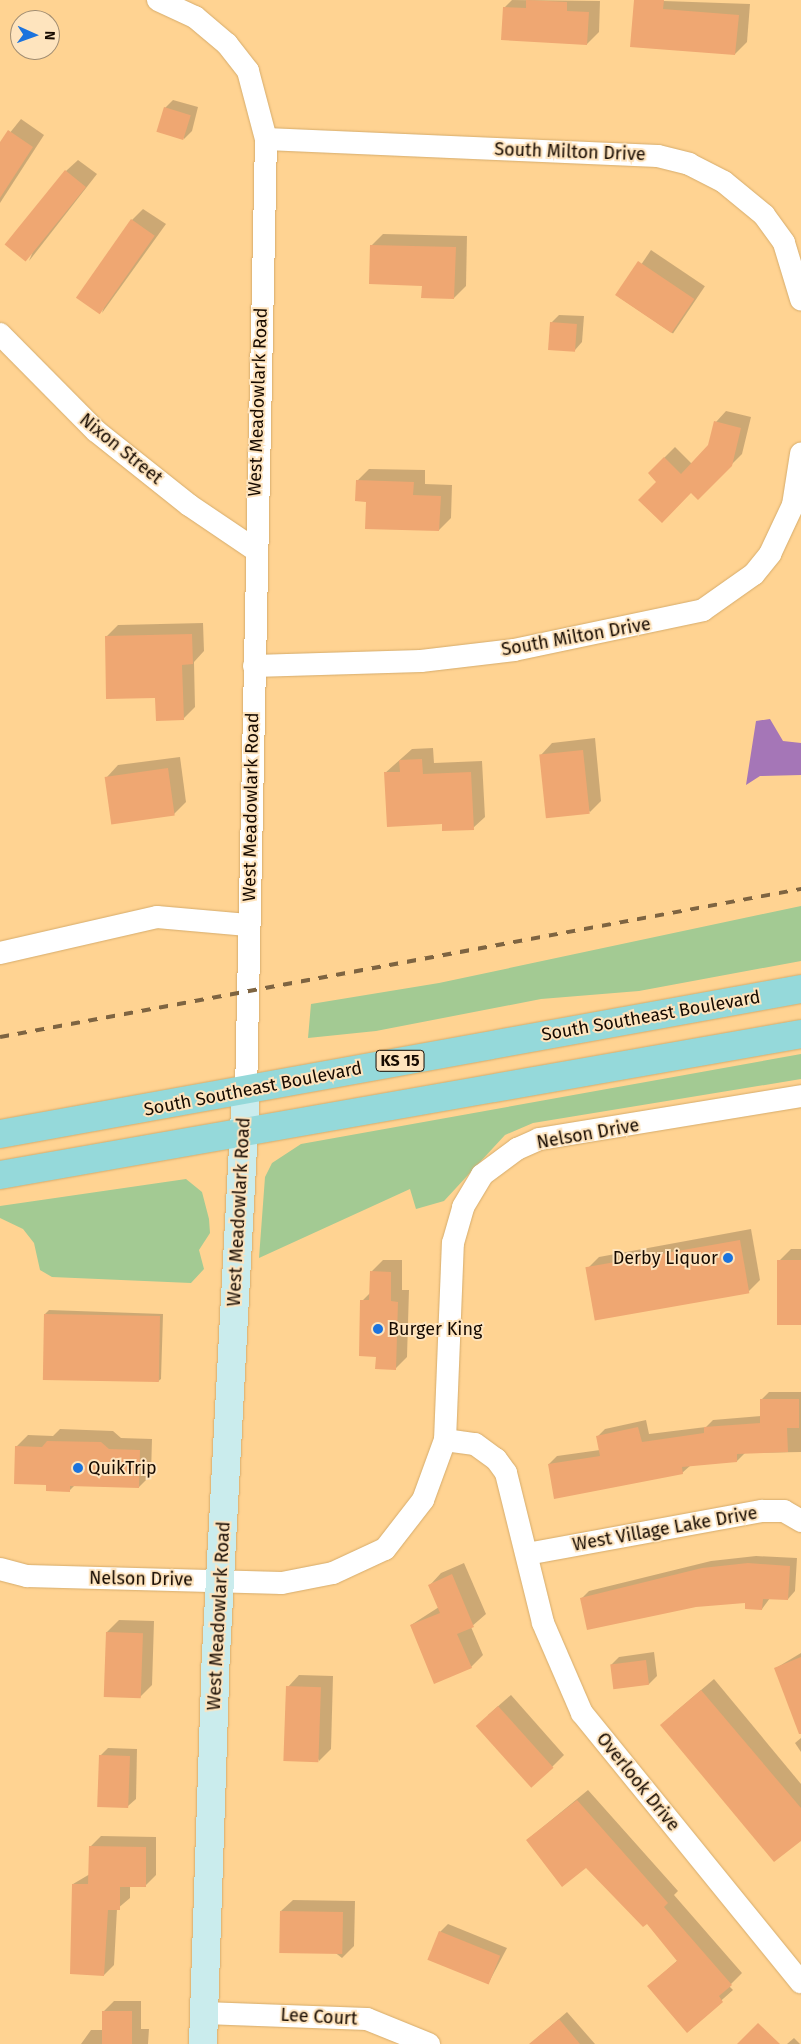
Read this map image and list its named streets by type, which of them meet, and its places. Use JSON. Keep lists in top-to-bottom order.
{
  "streets": {
    "main road": ["West Meadowlark Road", "South Southeast Boulevard", "KS 15"],
    "street": [
      "South Milton Drive",
      "Nixon Street",
      "Nelson Drive",
      "West Village Lake Drive",
      "Overlook Drive",
      "Lee Court"
    ]
  },
  "crossings": [
    ["South Milton Drive", "West Meadowlark Road"],
    ["West Meadowlark Road", "Nixon Street"],
    ["West Meadowlark Road", "South Southeast Boulevard"],
    ["West Meadowlark Road", "Nelson Drive"],
    ["West Meadowlark Road", "Lee Court"],
    ["Nelson Drive", "Overlook Drive"],
    ["West Village Lake Drive", "Overlook Drive"]
  ],
  "places": ["Derby Liquor", "Burger King", "QuikTrip"],
  "north": "right"
}
